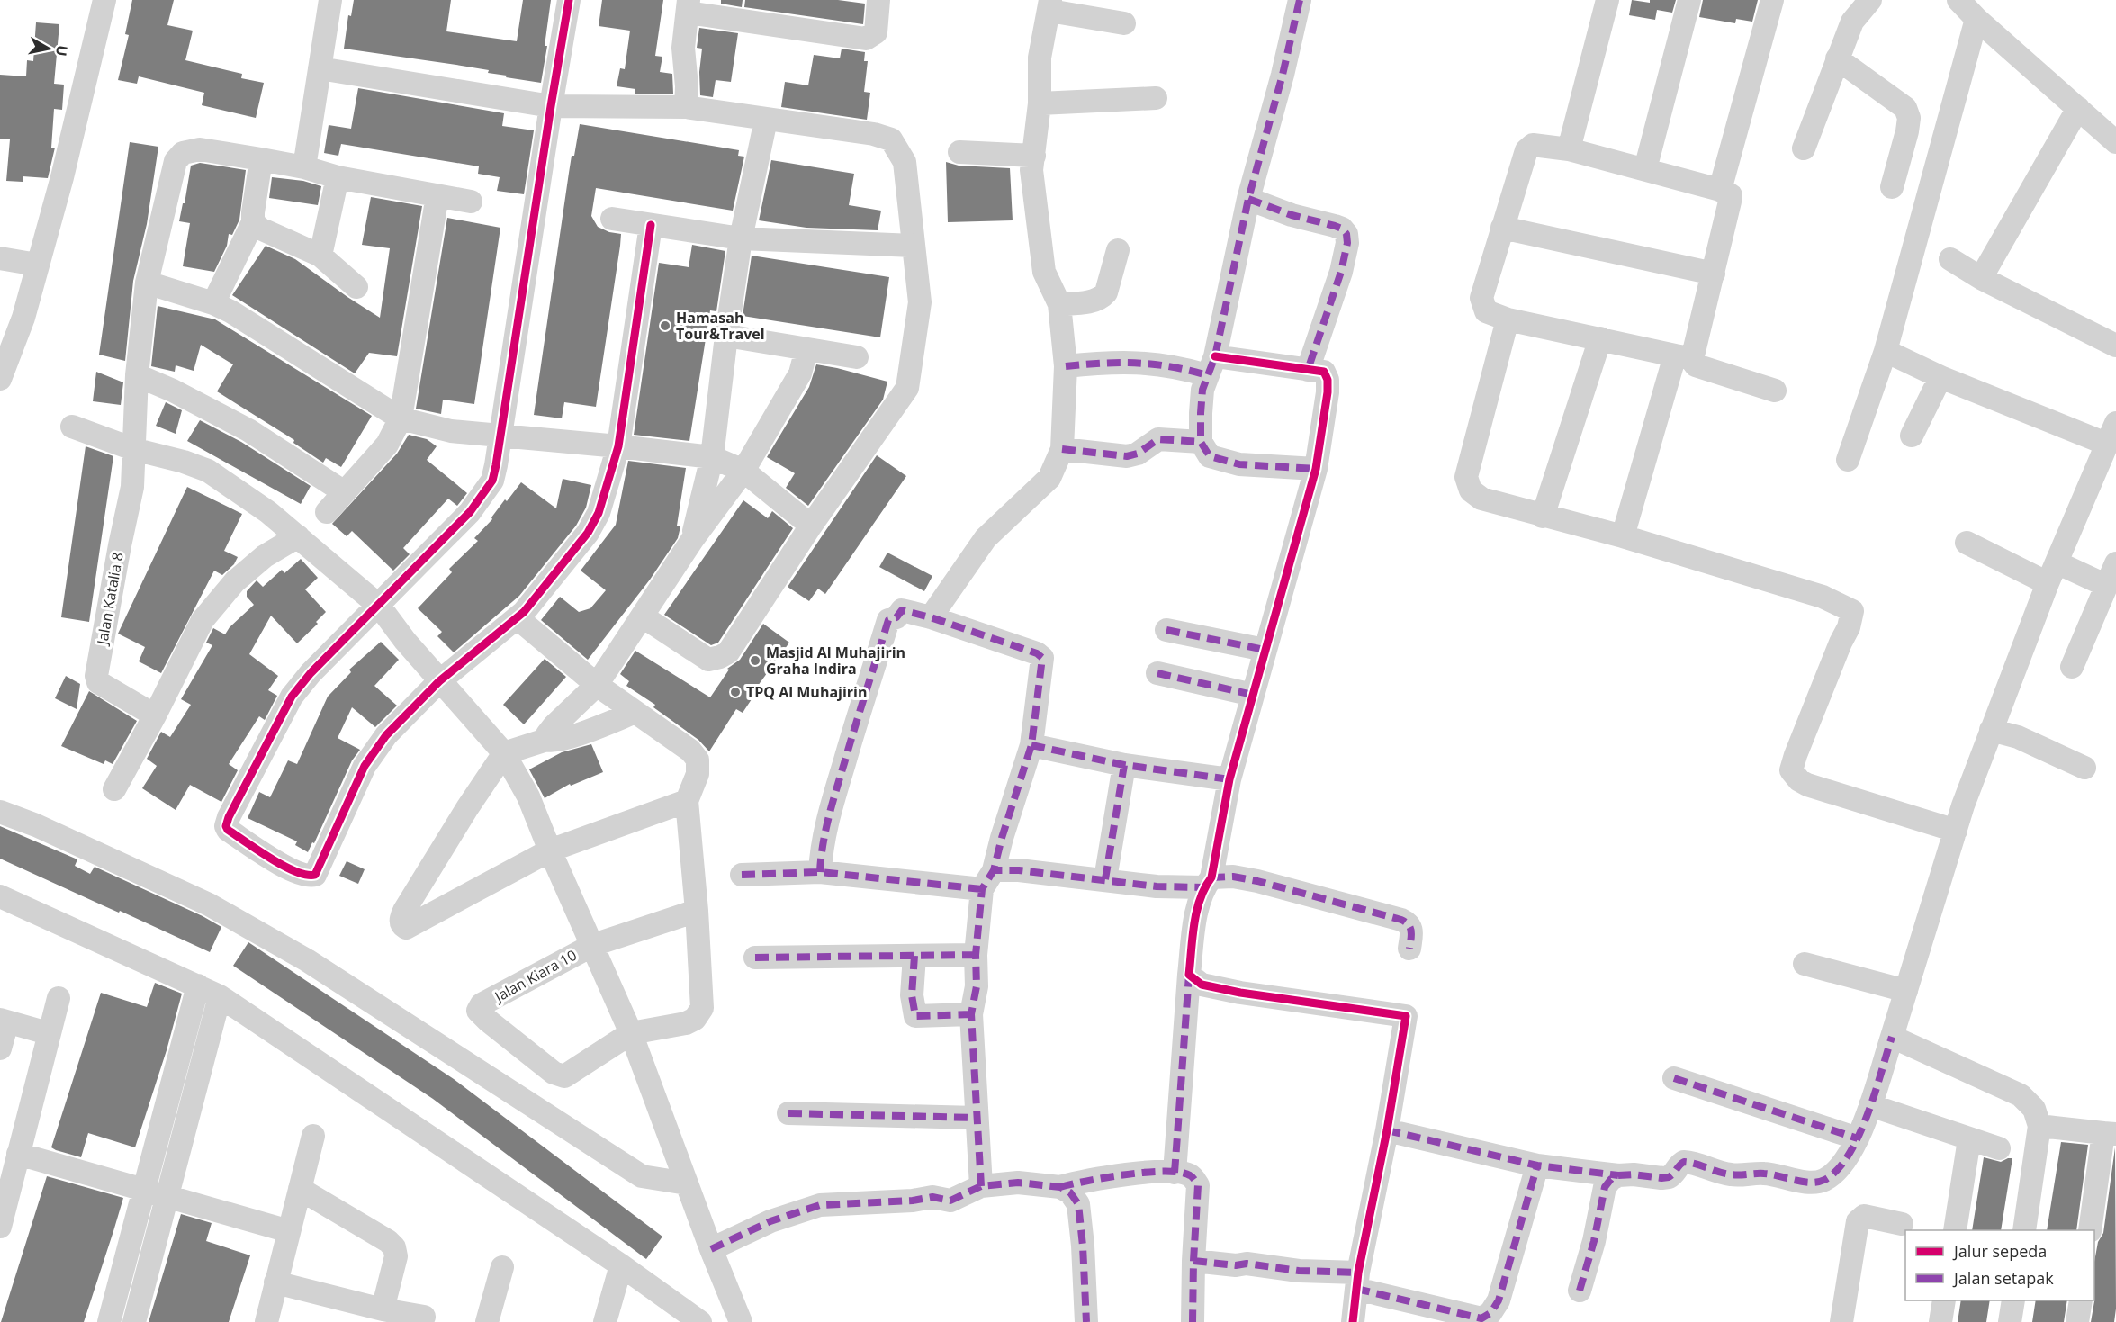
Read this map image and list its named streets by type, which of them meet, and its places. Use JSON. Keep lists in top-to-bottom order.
{
  "streets": {
    "street": ["Jalan Katalia 8", "Jalan Kiara 10"]
  },
  "places": ["Hamasah Tour&Travel", "Masjid Al Muhajirin Graha Indira", "TPQ Al Muhajirin"],
  "legend": ["Jalur sepeda", "Jalan setapak"],
  "north": "right"
}
